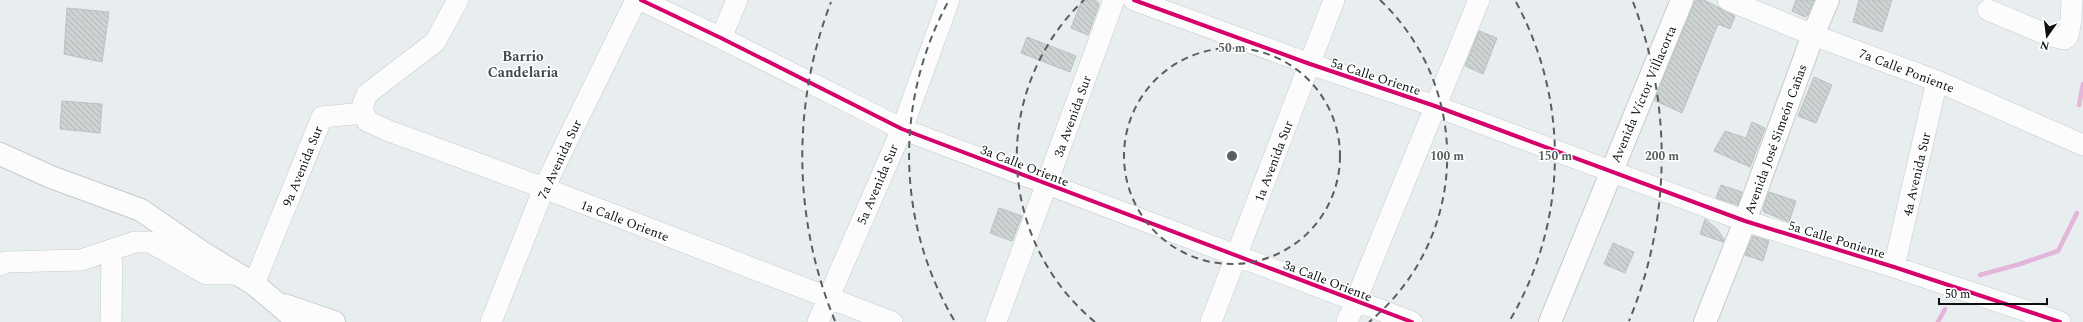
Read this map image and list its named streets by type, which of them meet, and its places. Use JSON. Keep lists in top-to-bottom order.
{
  "streets": {
    "main road": ["Avenida Víctor Villacorta", "Avenida José Simeón Cañas"],
    "street": [
      "7a Calle Poniente",
      "5a Calle Oriente",
      "3a Avenida Sur",
      "7a Avenida Sur",
      "1a Avenida Sur",
      "3a Calle Oriente",
      "9a Avenida Sur",
      "4a Avenida Sur",
      "5a Avenida Sur",
      "1a Calle Oriente",
      "5a Calle Poniente"
    ]
  },
  "crossings": [
    ["7a Calle Poniente", "Avenida José Simeón Cañas"],
    ["7a Calle Poniente", "4a Avenida Sur"],
    ["5a Calle Oriente", "Avenida Víctor Villacorta"],
    ["5a Calle Oriente", "1a Avenida Sur"],
    ["5a Calle Oriente", "5a Calle Poniente"],
    ["Avenida Víctor Villacorta", "5a Calle Poniente"],
    ["3a Avenida Sur", "3a Calle Oriente"],
    ["Avenida José Simeón Cañas", "5a Calle Poniente"],
    ["7a Avenida Sur", "1a Calle Oriente"],
    ["1a Avenida Sur", "3a Calle Oriente"],
    ["3a Calle Oriente", "5a Avenida Sur"],
    ["9a Avenida Sur", "1a Calle Oriente"],
    ["4a Avenida Sur", "5a Calle Poniente"],
    ["5a Avenida Sur", "1a Calle Oriente"]
  ],
  "districts": ["Barrio Candelaria"],
  "scale_bar": "50 m",
  "north": "bottom",
  "rings": [
    "50 m",
    "100 m",
    "150 m",
    "200 m"
  ]
}
